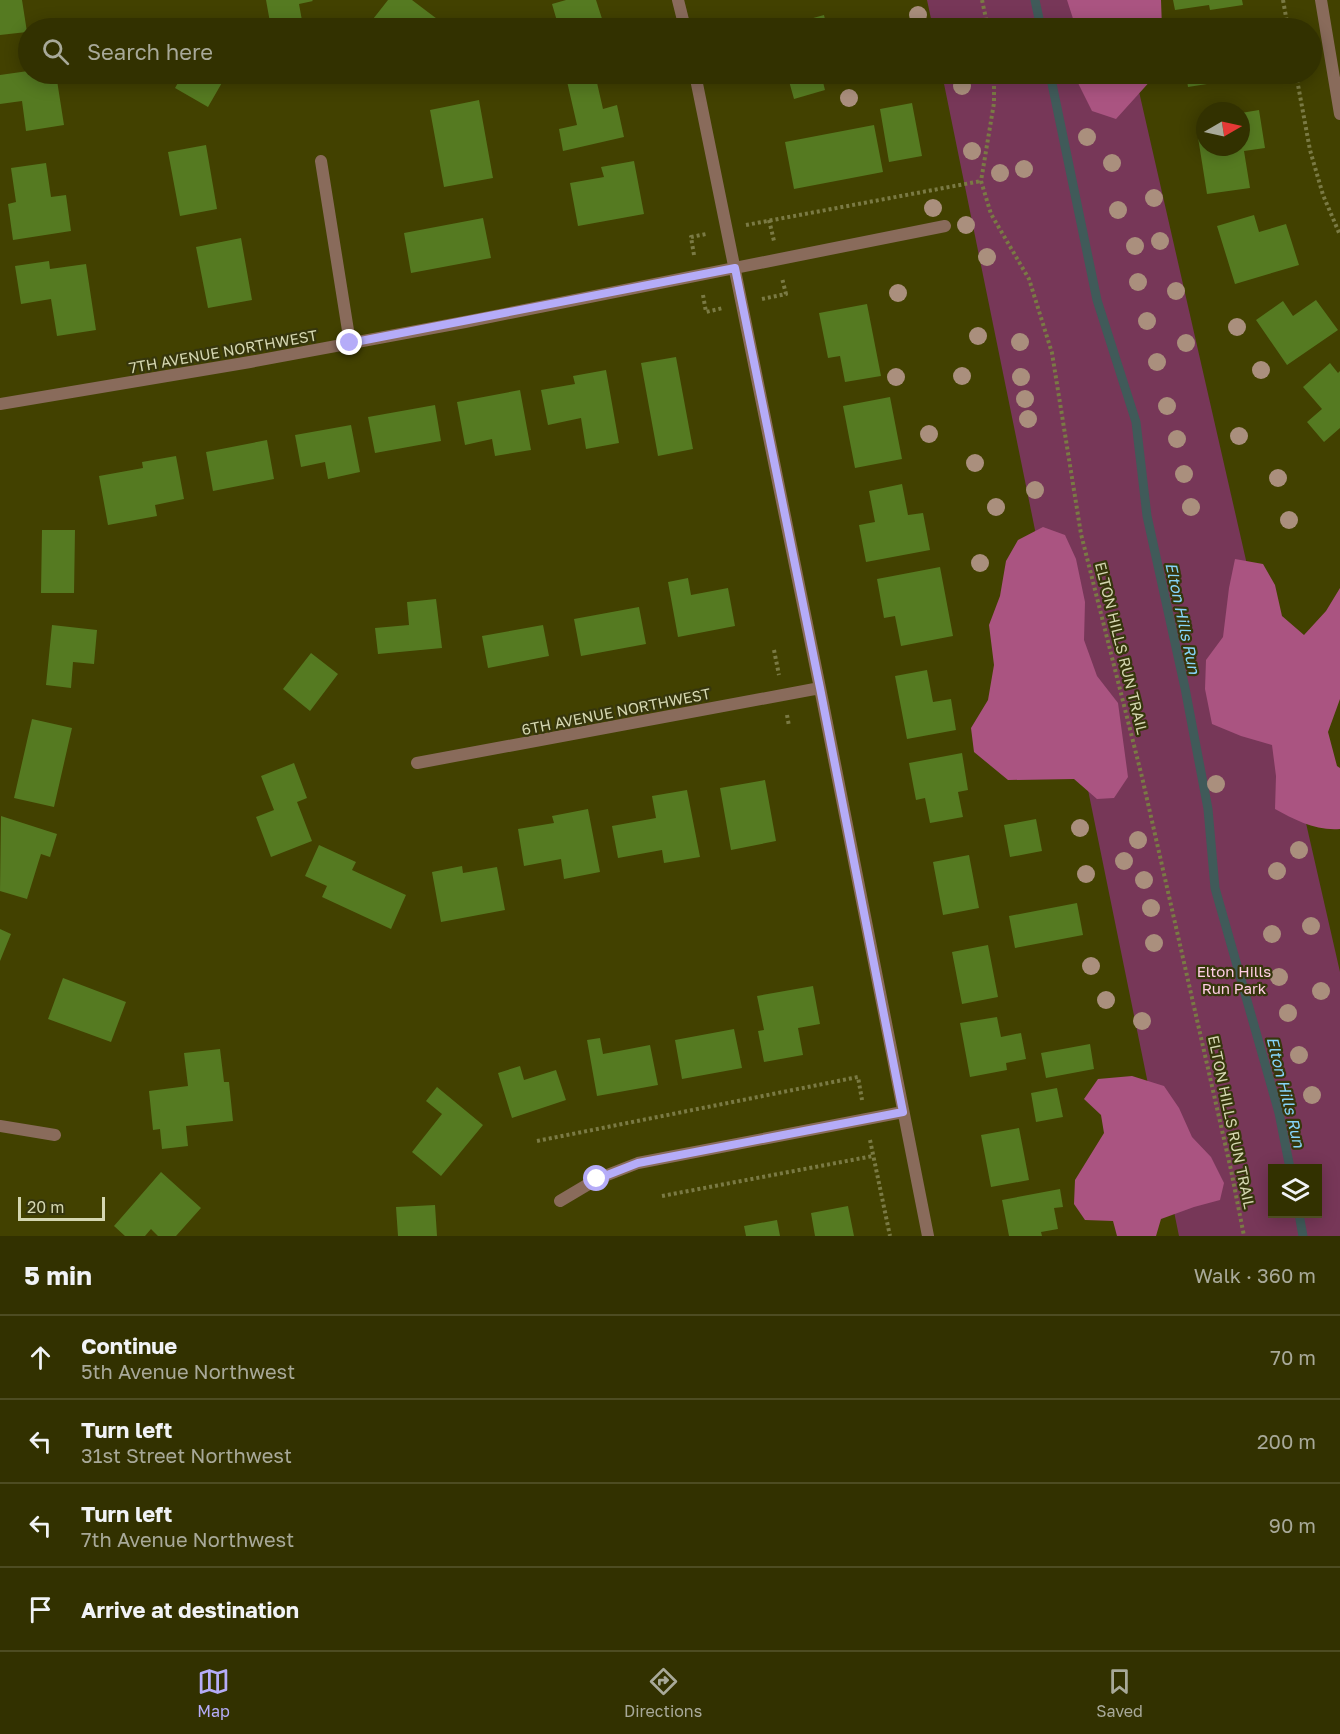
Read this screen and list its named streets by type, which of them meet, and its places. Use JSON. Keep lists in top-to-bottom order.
{
  "streets": {
    "street": ["7TH AVENUE NORTHWEST", "6TH AVENUE NORTHWEST"],
    "path": ["ELTON HILLS RUN TRAIL"]
  },
  "water": ["Elton Hills Run"],
  "parks": ["Elton Hills Run Park"],
  "scale_bar": "20 m",
  "north": "right",
  "page": {
    "search": "Search here",
    "scale": "20 m",
    "heading": ["5 min", "Walk · 360 m"],
    "list": [
      ["Continue", "5th Avenue Northwest", "70 m"],
      ["Turn left", "31st Street Northwest", "200 m"],
      ["Turn left", "7th Avenue Northwest", "90 m"],
      "Arrive at destination"
    ],
    "nav": ["Map", "Directions", "Saved"]
  }
}
